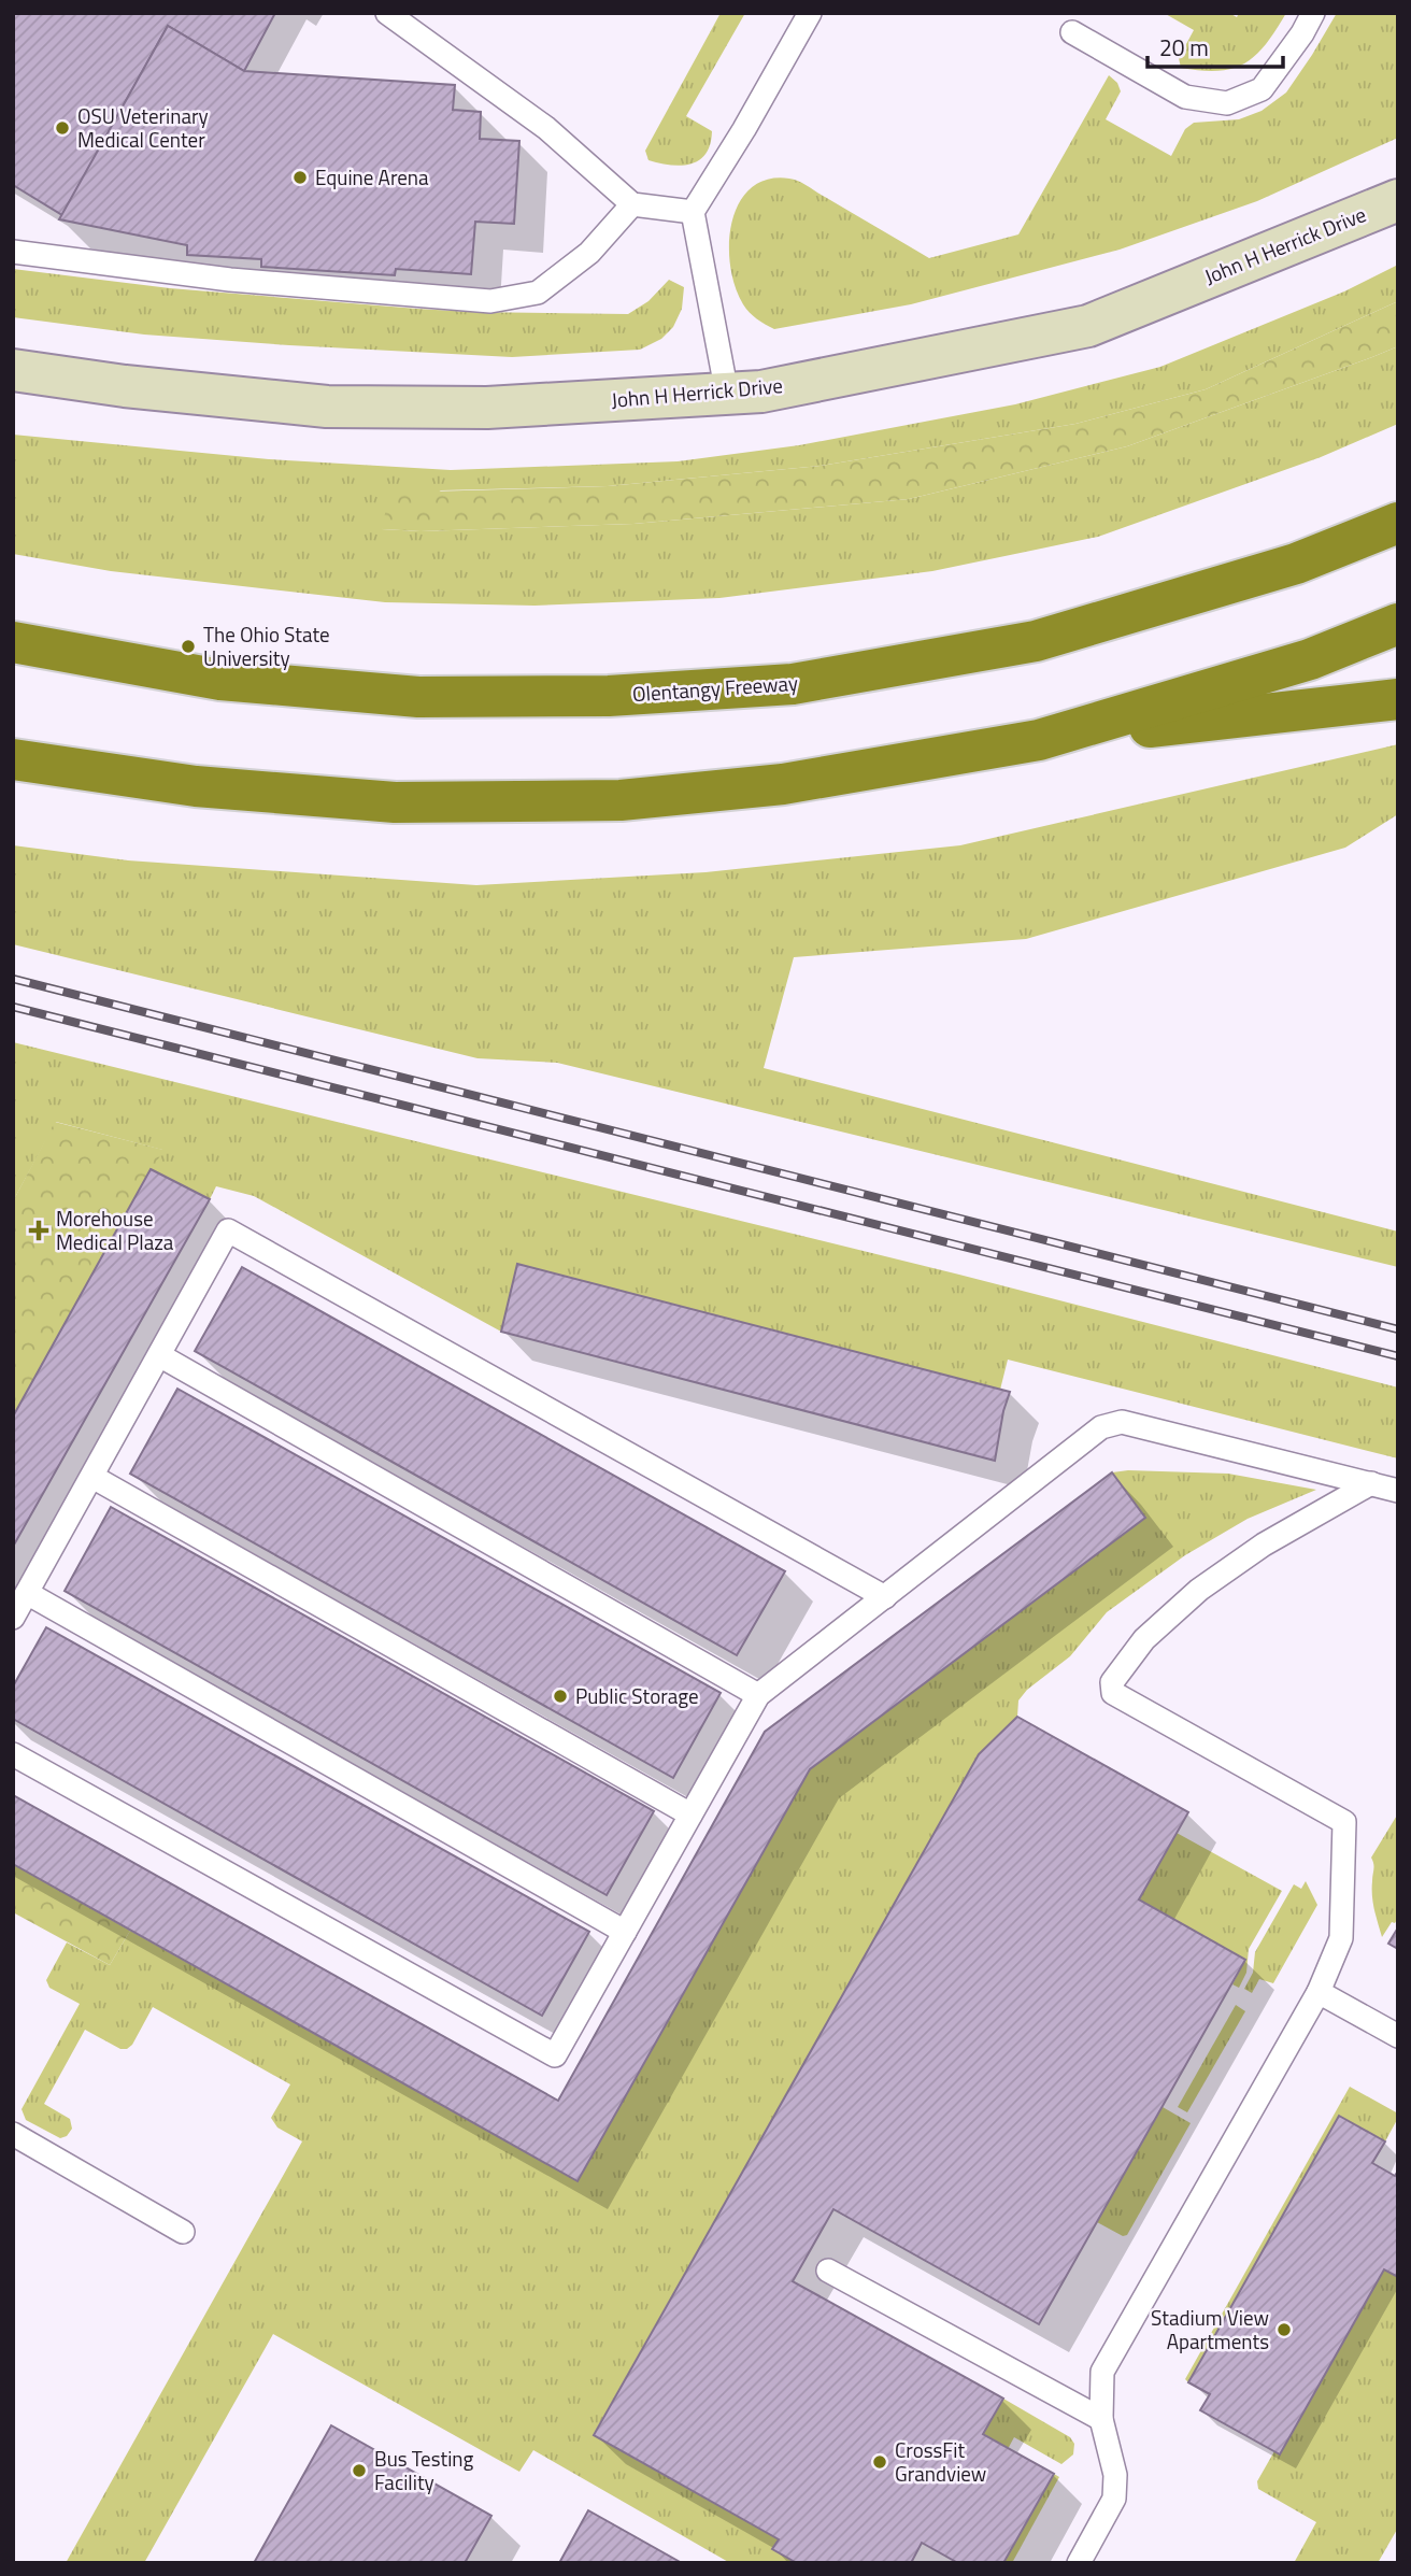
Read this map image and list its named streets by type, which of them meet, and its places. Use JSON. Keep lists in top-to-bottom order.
{
  "streets": {
    "highway": ["Olentangy Freeway"],
    "street": ["John H Herrick Drive"]
  },
  "places": {
    "other": [
      "OSU Veterinary Medical Center",
      "Equine Arena",
      "The Ohio State University",
      "Public Storage",
      "Stadium View Apartments",
      "CrossFit Grandview",
      "Bus Testing Facility"
    ],
    "health": ["Morehouse Medical Plaza"]
  },
  "scale_bar": "20 m"
}
